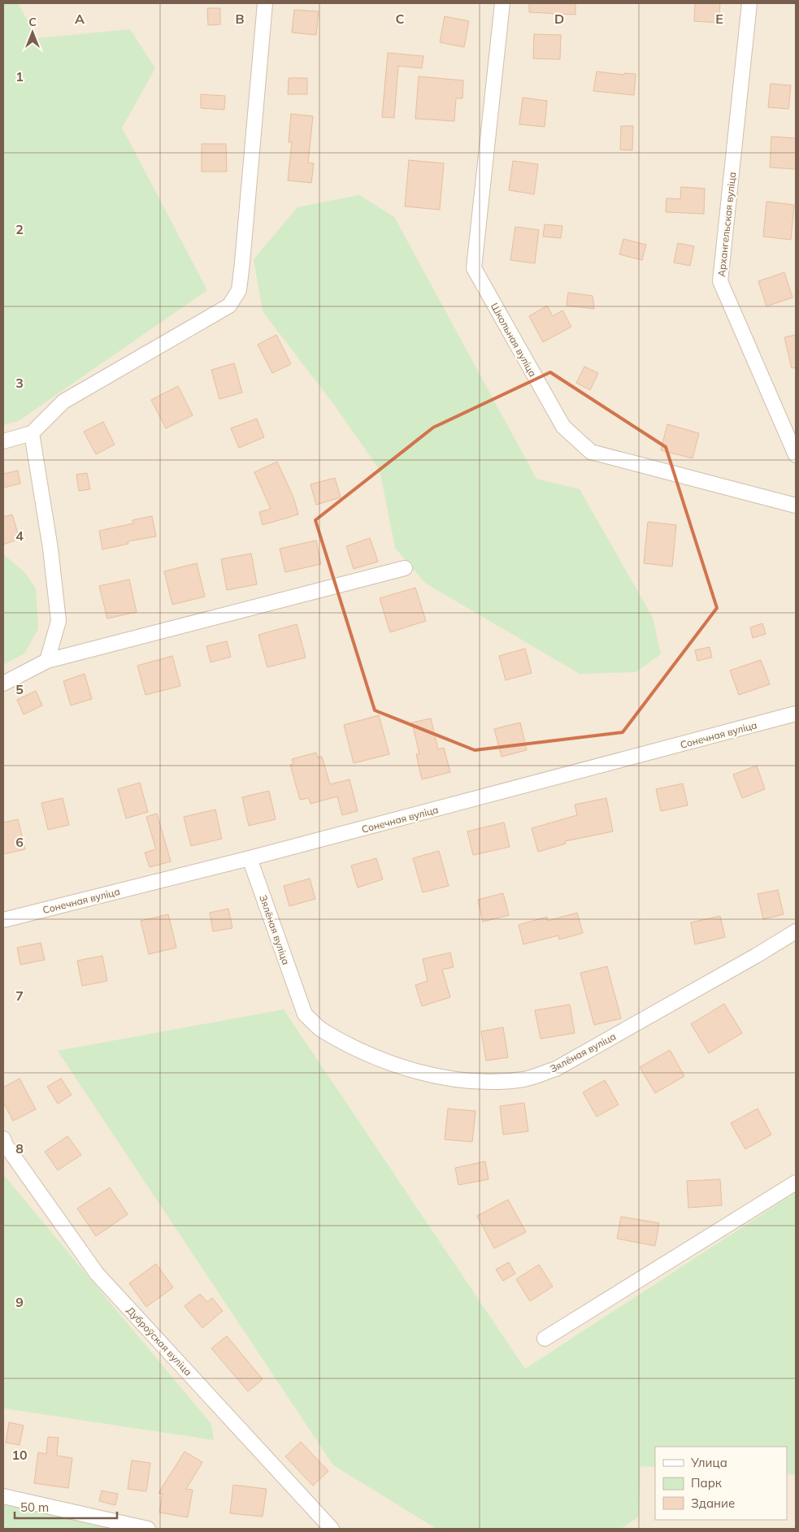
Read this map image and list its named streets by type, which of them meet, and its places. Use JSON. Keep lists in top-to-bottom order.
{
  "streets": {
    "street": [
      "Архангельская вуліца",
      "Школьная вуліца",
      "Сонечная вуліца",
      "Зялёная вуліца",
      "Дуброўская вуліца"
    ]
  },
  "crossings": [
    ["Сонечная вуліца", "Зялёная вуліца"]
  ],
  "legend": ["Улица", "Парк", "Здание"],
  "scale_bar": "50 m",
  "north": "top",
  "grid": {
    "columns": [
      "A",
      "B",
      "C",
      "D",
      "E"
    ],
    "rows": [
      "1",
      "2",
      "3",
      "4",
      "5",
      "6",
      "7",
      "8",
      "9",
      "10"
    ]
  }
}
